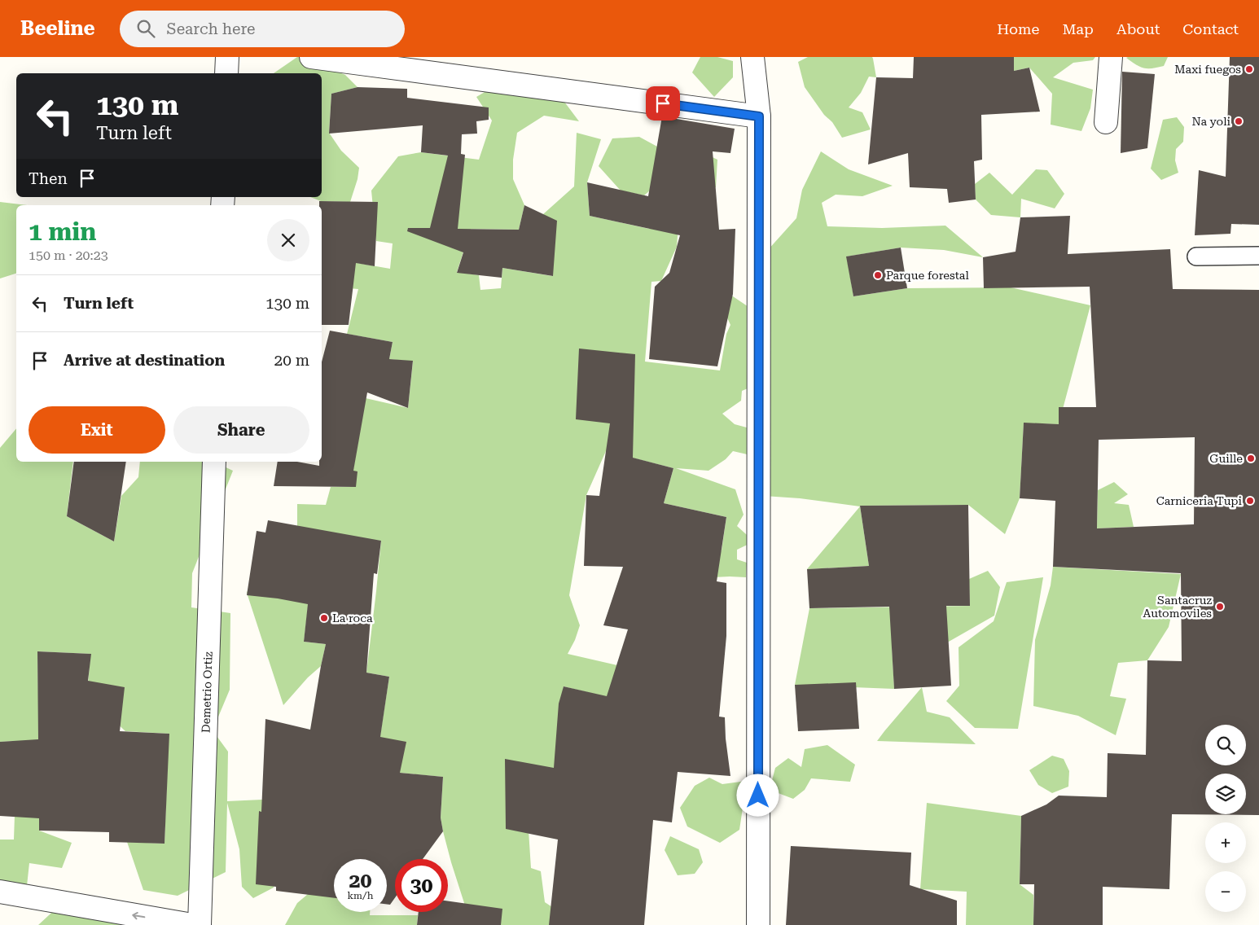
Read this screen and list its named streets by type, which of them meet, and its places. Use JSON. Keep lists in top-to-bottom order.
{
  "streets": {
    "street": ["Demetrio Ortiz"]
  },
  "places": [
    "Maxi fuegos",
    "Na yoli",
    "Parque forestal",
    "Guille",
    "Carniceria Tupi",
    "Santacruz Automoviles",
    "La roca"
  ],
  "page": {
    "header": "Beeline",
    "search": "Search here",
    "nav": [
      "Home",
      "Map",
      "About",
      "Contact"
    ],
    "turn": ["130 m", "Turn left"],
    "then": "Then",
    "heading": ["1 min", "150 m · 20:23"],
    "list": [
      {
        "name": "Turn left",
        "value": "130 m"
      },
      {
        "name": "Arrive at destination",
        "value": "20 m"
      }
    ],
    "buttons": ["Exit", "Share"],
    "map_buttons": ["+", "−"],
    "speed": "20 km/h",
    "limit": "30"
  }
}
